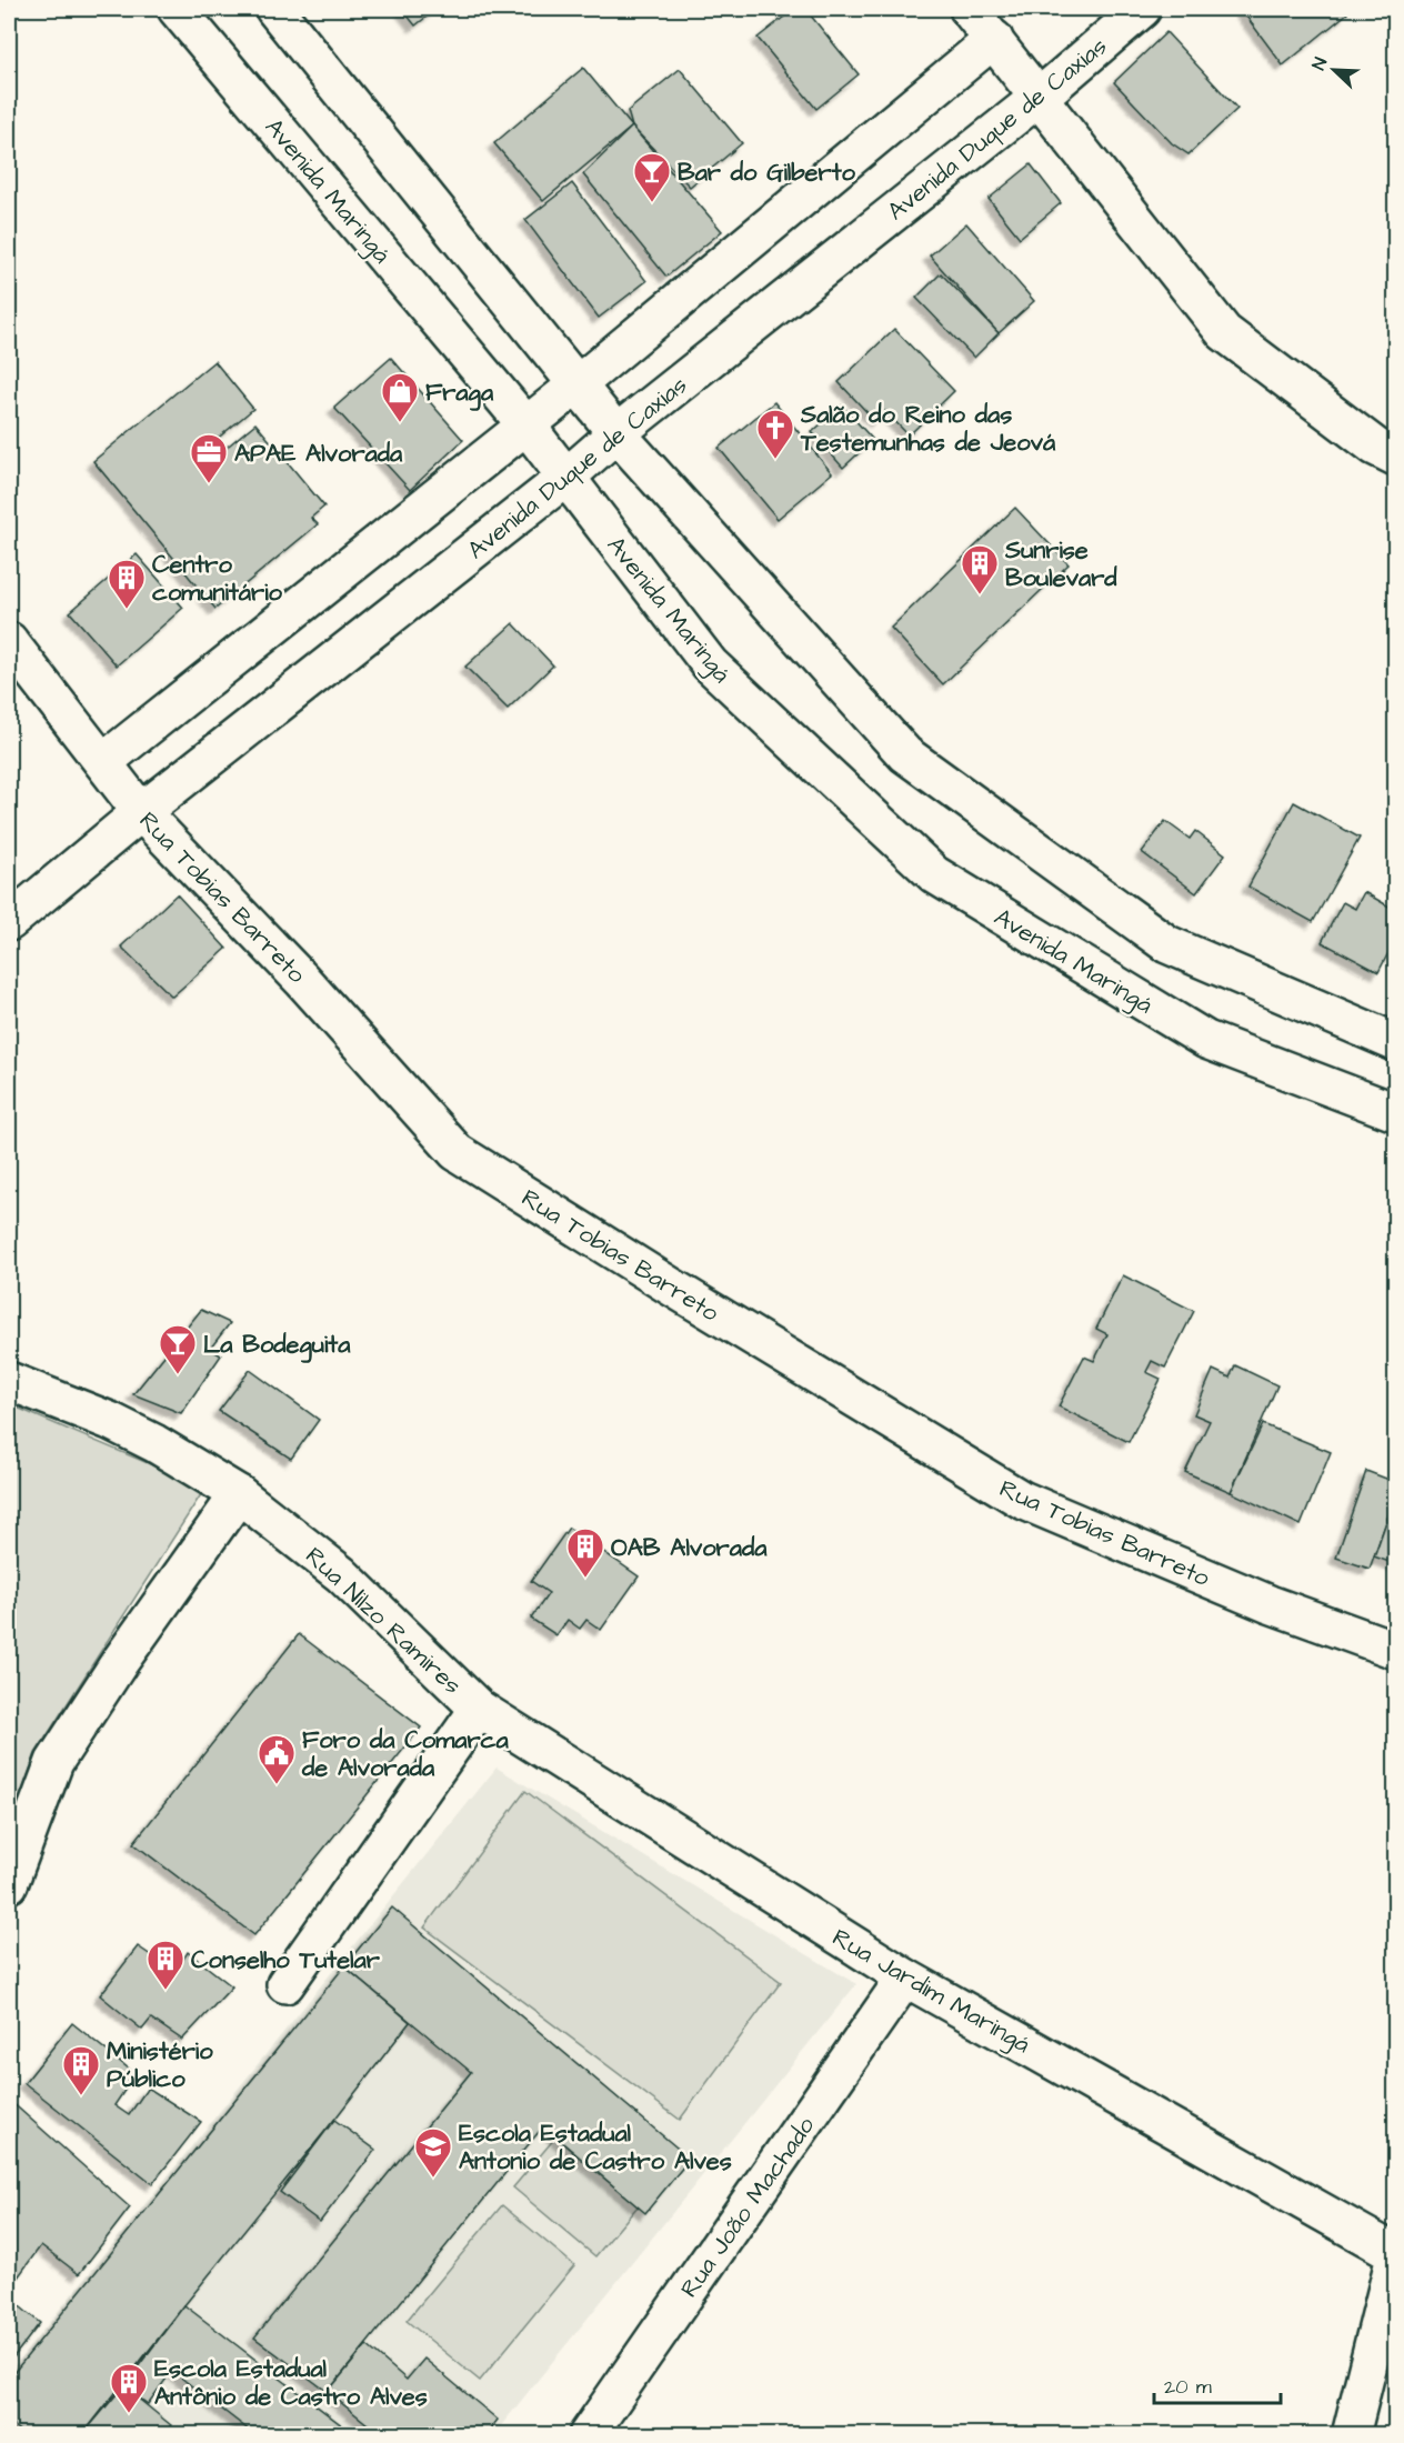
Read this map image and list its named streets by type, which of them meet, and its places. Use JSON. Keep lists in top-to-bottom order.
{
  "streets": {
    "street": [
      "Avenida Duque de Caxias",
      "Avenida Maringá",
      "Rua Tobias Barreto",
      "Rua Nilzo Ramires",
      "Rua Jardim Maringá",
      "Rua João Machado"
    ]
  },
  "crossings": [
    ["Avenida Duque de Caxias", "Avenida Maringá"],
    ["Avenida Duque de Caxias", "Rua Tobias Barreto"],
    ["Rua Nilzo Ramires", "Rua Jardim Maringá"],
    ["Rua Jardim Maringá", "Rua João Machado"]
  ],
  "places": {
    "bar": ["Bar do Gilberto", "La Bodeguita"],
    "shop": ["Fraga"],
    "church": ["Salão do Reino das Testemunhas de Jeová"],
    "office": ["APAE Alvorada"],
    "building": [
      "Sunrise Boulevard",
      "Centro comunitário",
      "OAB Alvorada",
      "Conselho Tutelar",
      "Ministério Público",
      "Escola Estadual Antônio de Castro Alves"
    ],
    "public building": ["Foro da Comarca de Alvorada"],
    "school or university": ["Escola Estadual Antonio de Castro Alves"]
  },
  "scale_bar": "20 m",
  "north": "top left"
}
